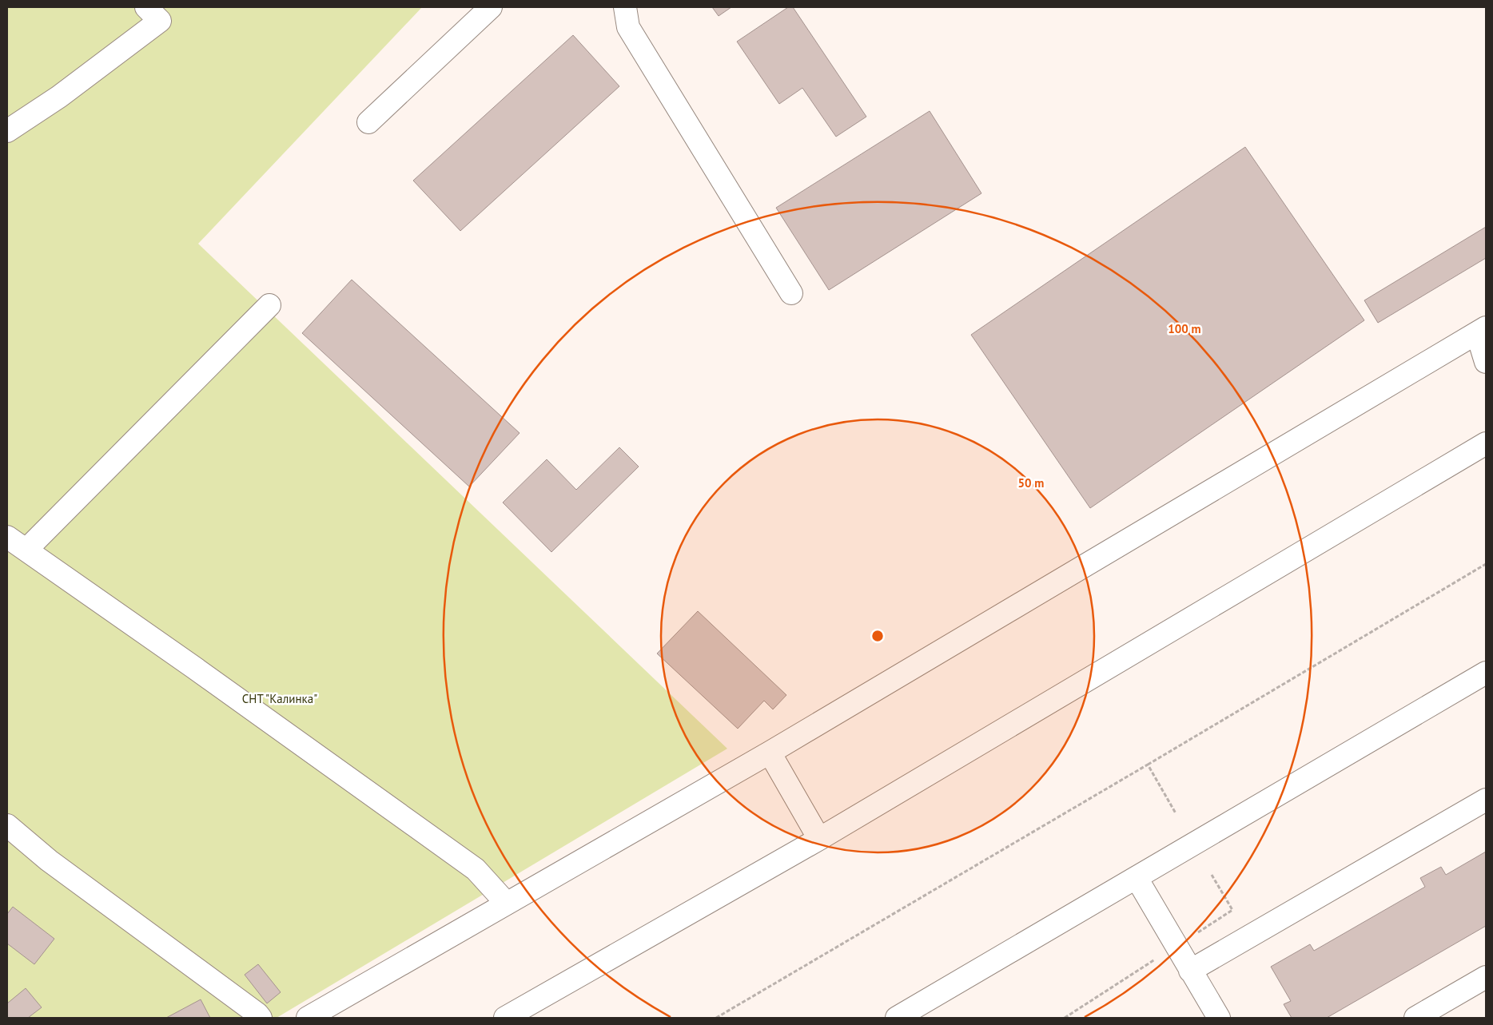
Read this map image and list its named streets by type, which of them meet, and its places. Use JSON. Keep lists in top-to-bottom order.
{
  "parks": ["СНТ \"Калинка\""],
  "rings": ["100 m", "50 m"]
}
